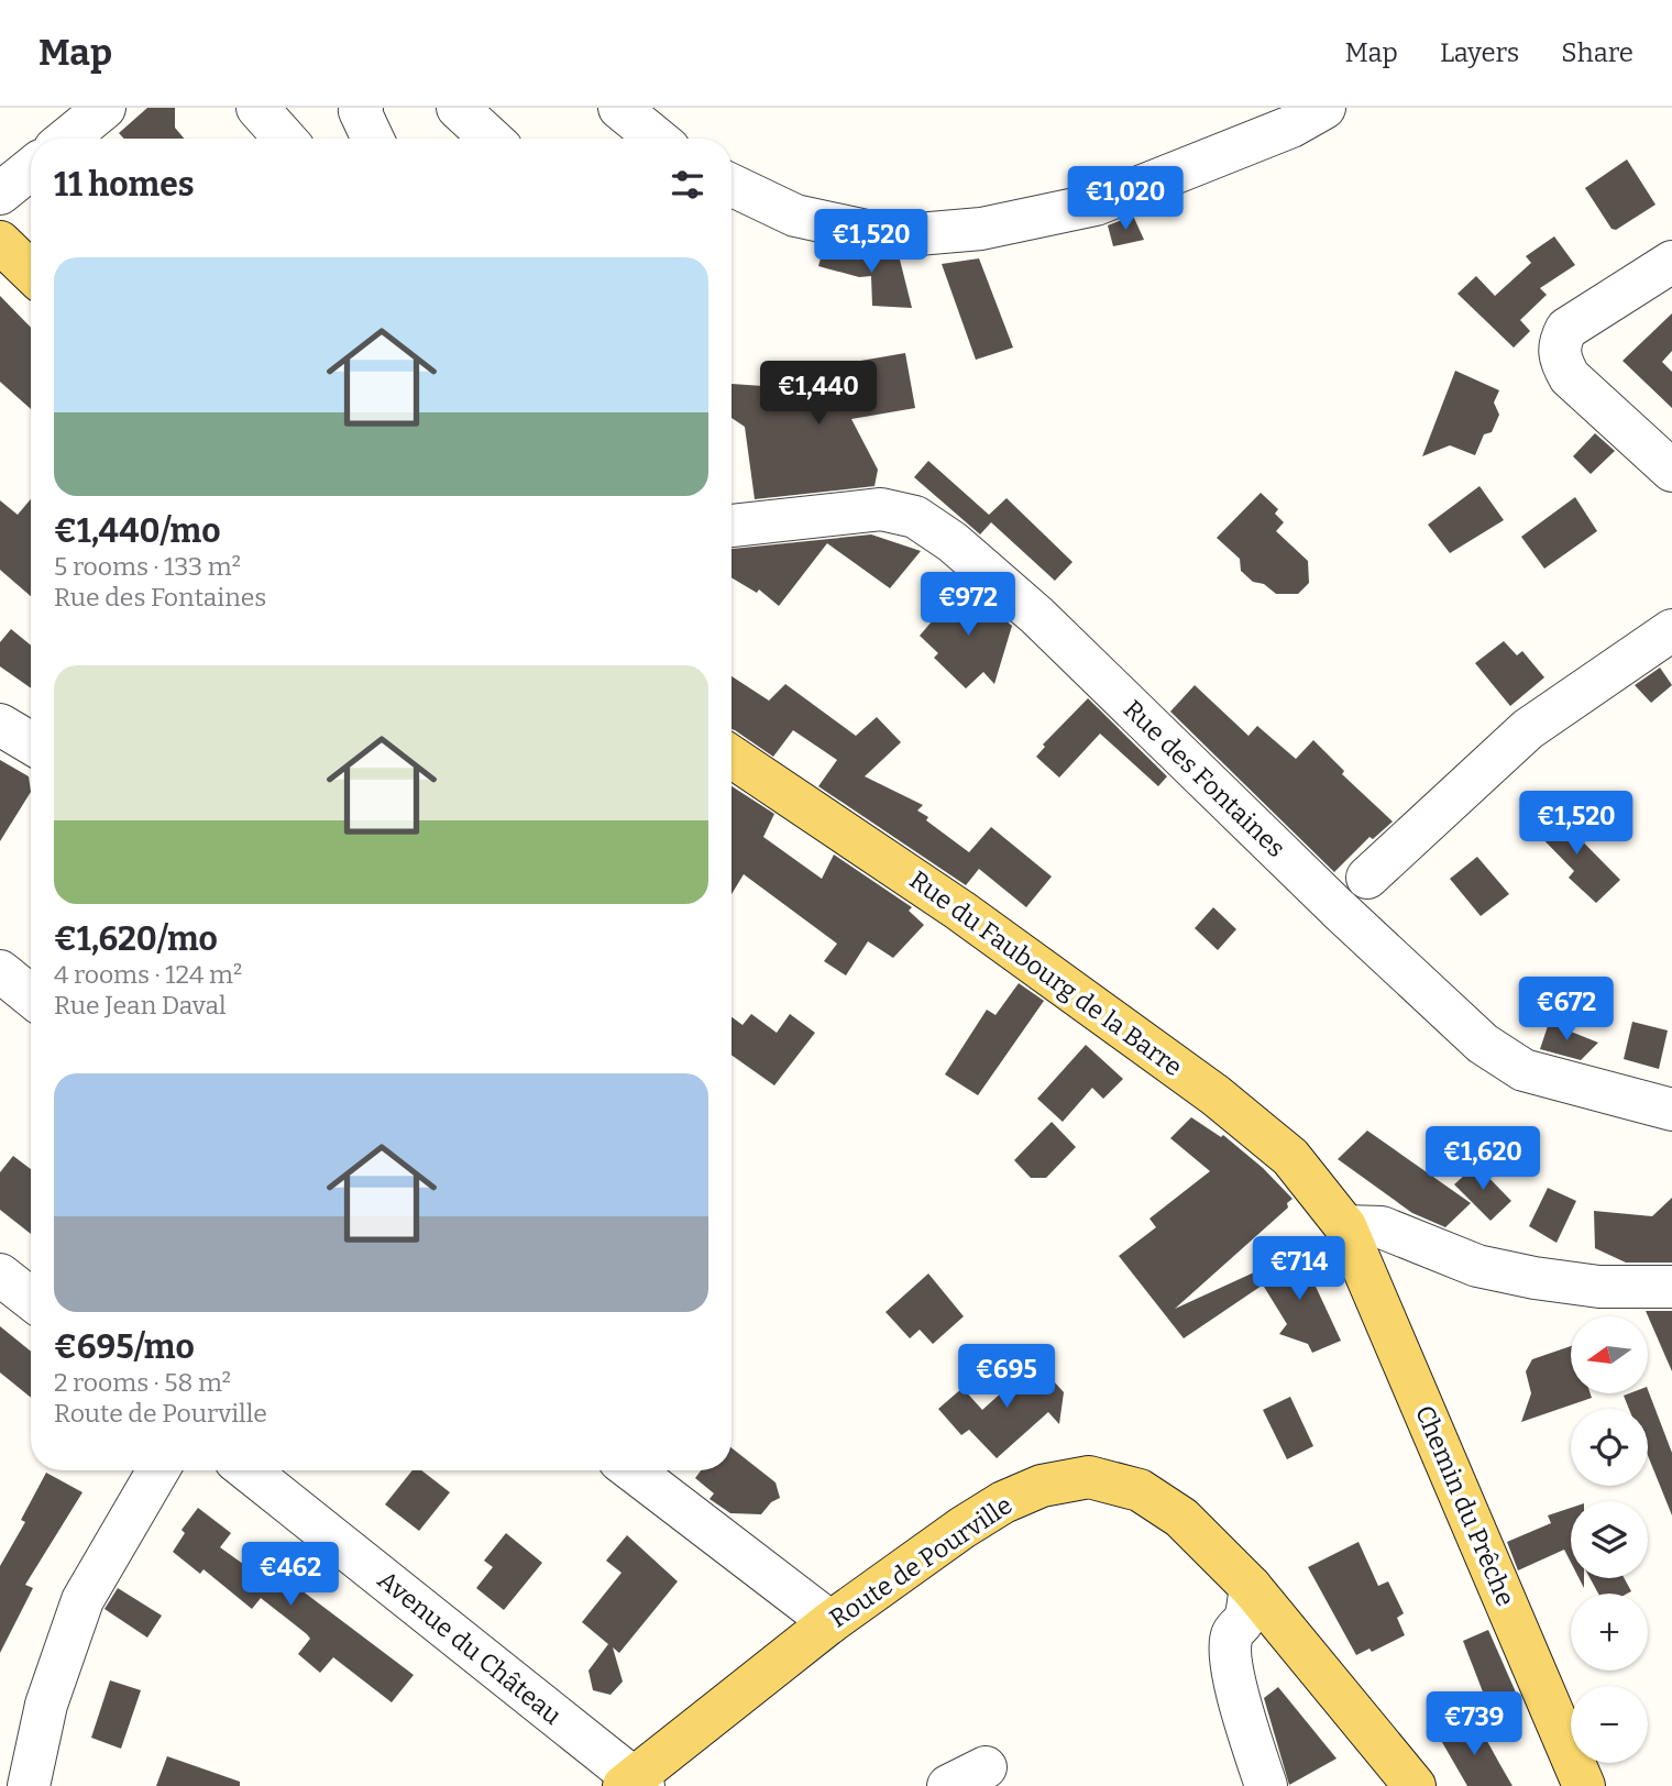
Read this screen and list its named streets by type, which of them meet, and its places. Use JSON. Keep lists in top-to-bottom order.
{
  "streets": {
    "main road": ["Rue du Faubourg de la Barre", "Chemin du Prêche", "Route de Pourville"],
    "street": ["Rue des Fontaines", "Avenue du Château"]
  },
  "crossings": [
    ["Rue du Faubourg de la Barre", "Chemin du Prêche"],
    ["Route de Pourville", "Avenue du Château"]
  ],
  "north": "left",
  "page": {
    "header": "Map",
    "nav": ["Map", "Layers", "Share"],
    "heading": "11 homes",
    "price": [
      "€1,020",
      "€1,520",
      "€1,440",
      "€972",
      "€1,520",
      "€672",
      "€1,620",
      "€714",
      "€695",
      "€462",
      "€739"
    ],
    "list": [
      {
        "name": "€1,440/mo",
        "note": "5 rooms · 133 m² · Rue des Fontaines"
      },
      {
        "name": "€1,620/mo",
        "note": "4 rooms · 124 m² · Rue Jean Daval"
      },
      {
        "name": "€695/mo",
        "note": "2 rooms · 58 m² · Route de Pourville"
      }
    ],
    "map_buttons": ["+", "−"]
  }
}
